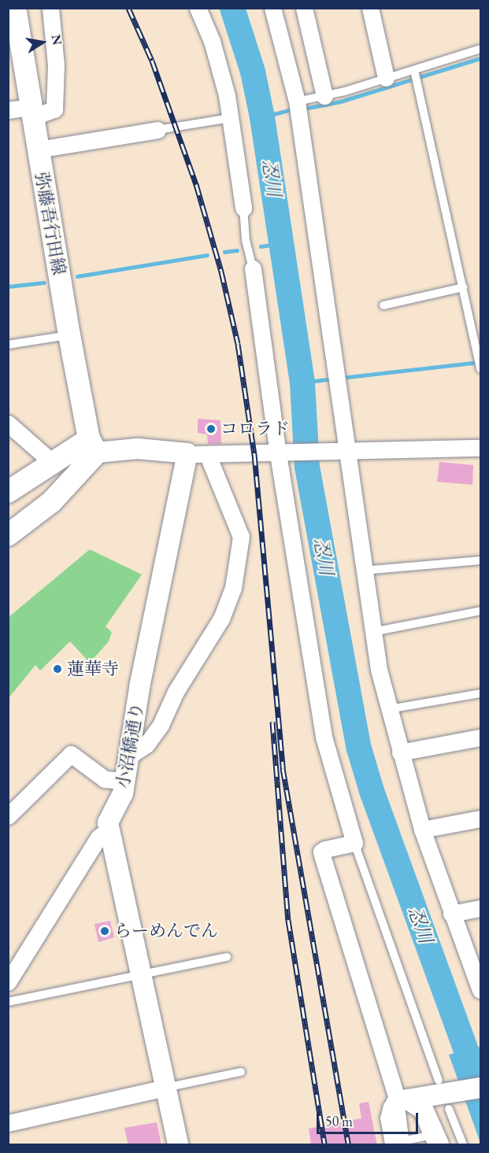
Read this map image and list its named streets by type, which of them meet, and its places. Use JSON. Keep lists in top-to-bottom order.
{
  "streets": {
    "main road": ["弥藤吾行田線"],
    "street": ["小沼橋通り"]
  },
  "water": ["忍川"],
  "places": ["コロラド", "蓮華寺", "らーめんでん"],
  "scale_bar": "50 m",
  "north": "right"
}
